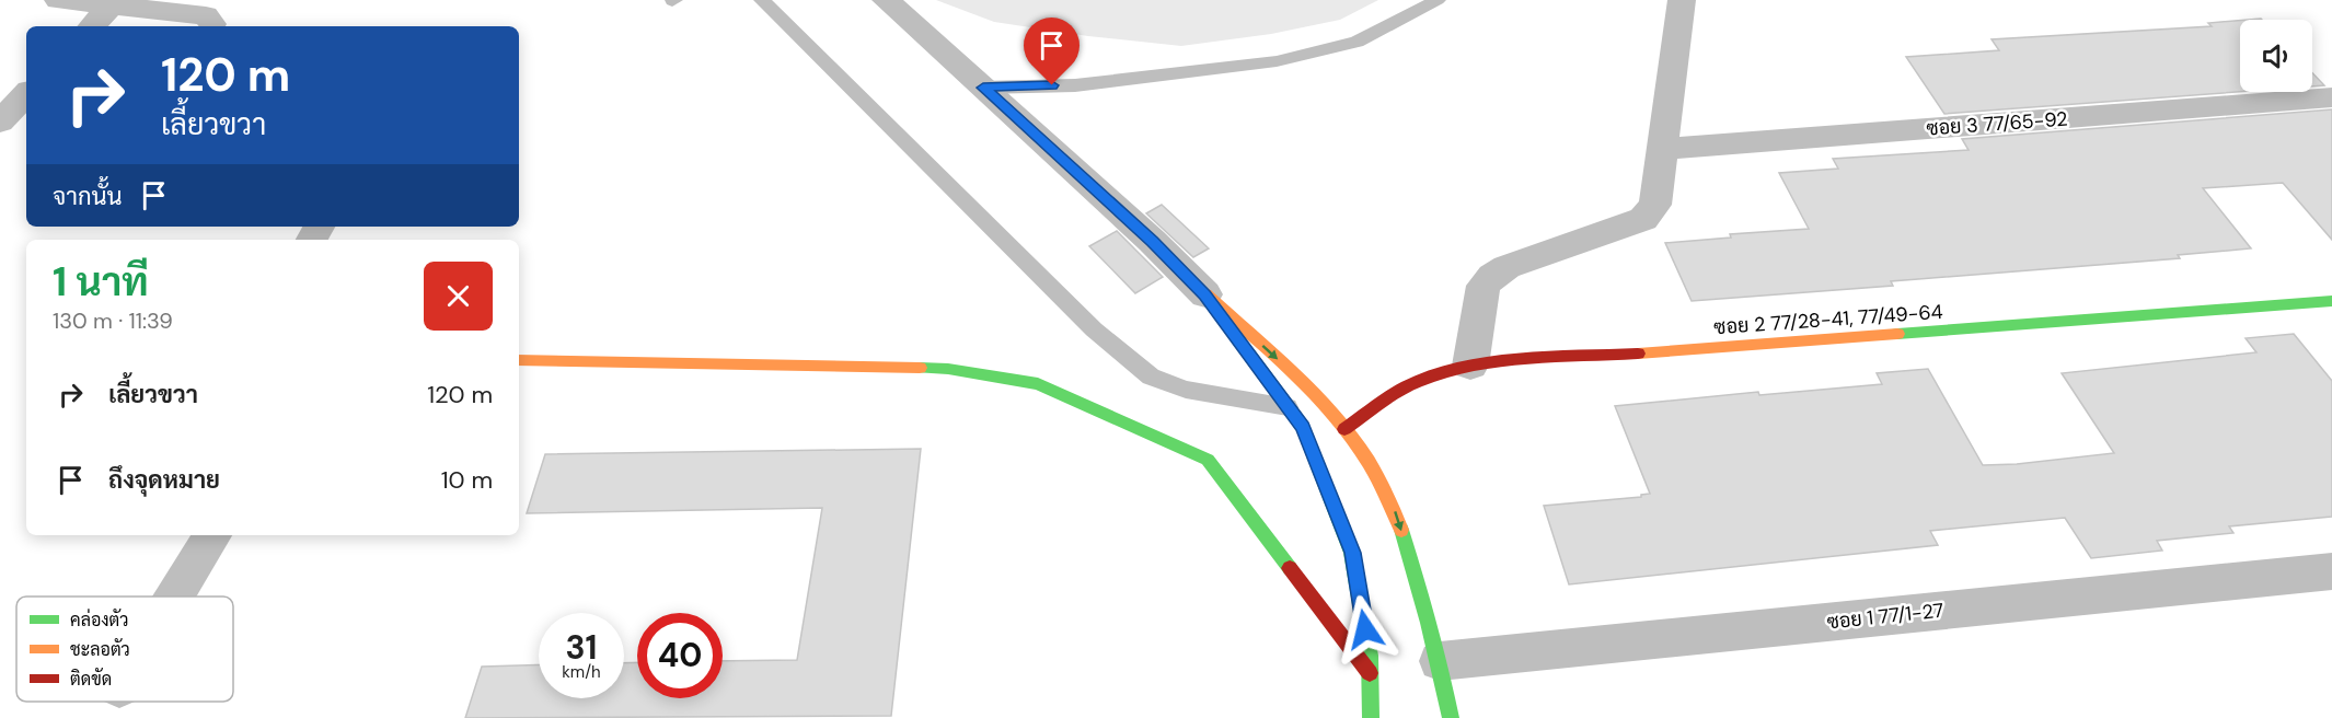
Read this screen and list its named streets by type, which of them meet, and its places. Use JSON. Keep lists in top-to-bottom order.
{
  "streets": {
    "street": ["ซอย 3 77/65-92", "ซอย 2 77/28-41, 77/49-64", "ซอย 1 77/1-27"]
  },
  "legend": ["คล่องตัว", "ชะลอตัว", "ติดขัด"],
  "page": {
    "turn": ["120 m", "เลี้ยวขวา"],
    "then": "จากนั้น",
    "heading": ["1 นาที", "130 m · 11:39"],
    "list": [
      {
        "name": "เลี้ยวขวา",
        "value": "120 m"
      },
      {
        "name": "ถึงจุดหมาย",
        "value": "10 m"
      }
    ],
    "speed": "31 km/h",
    "limit": "40"
  }
}
